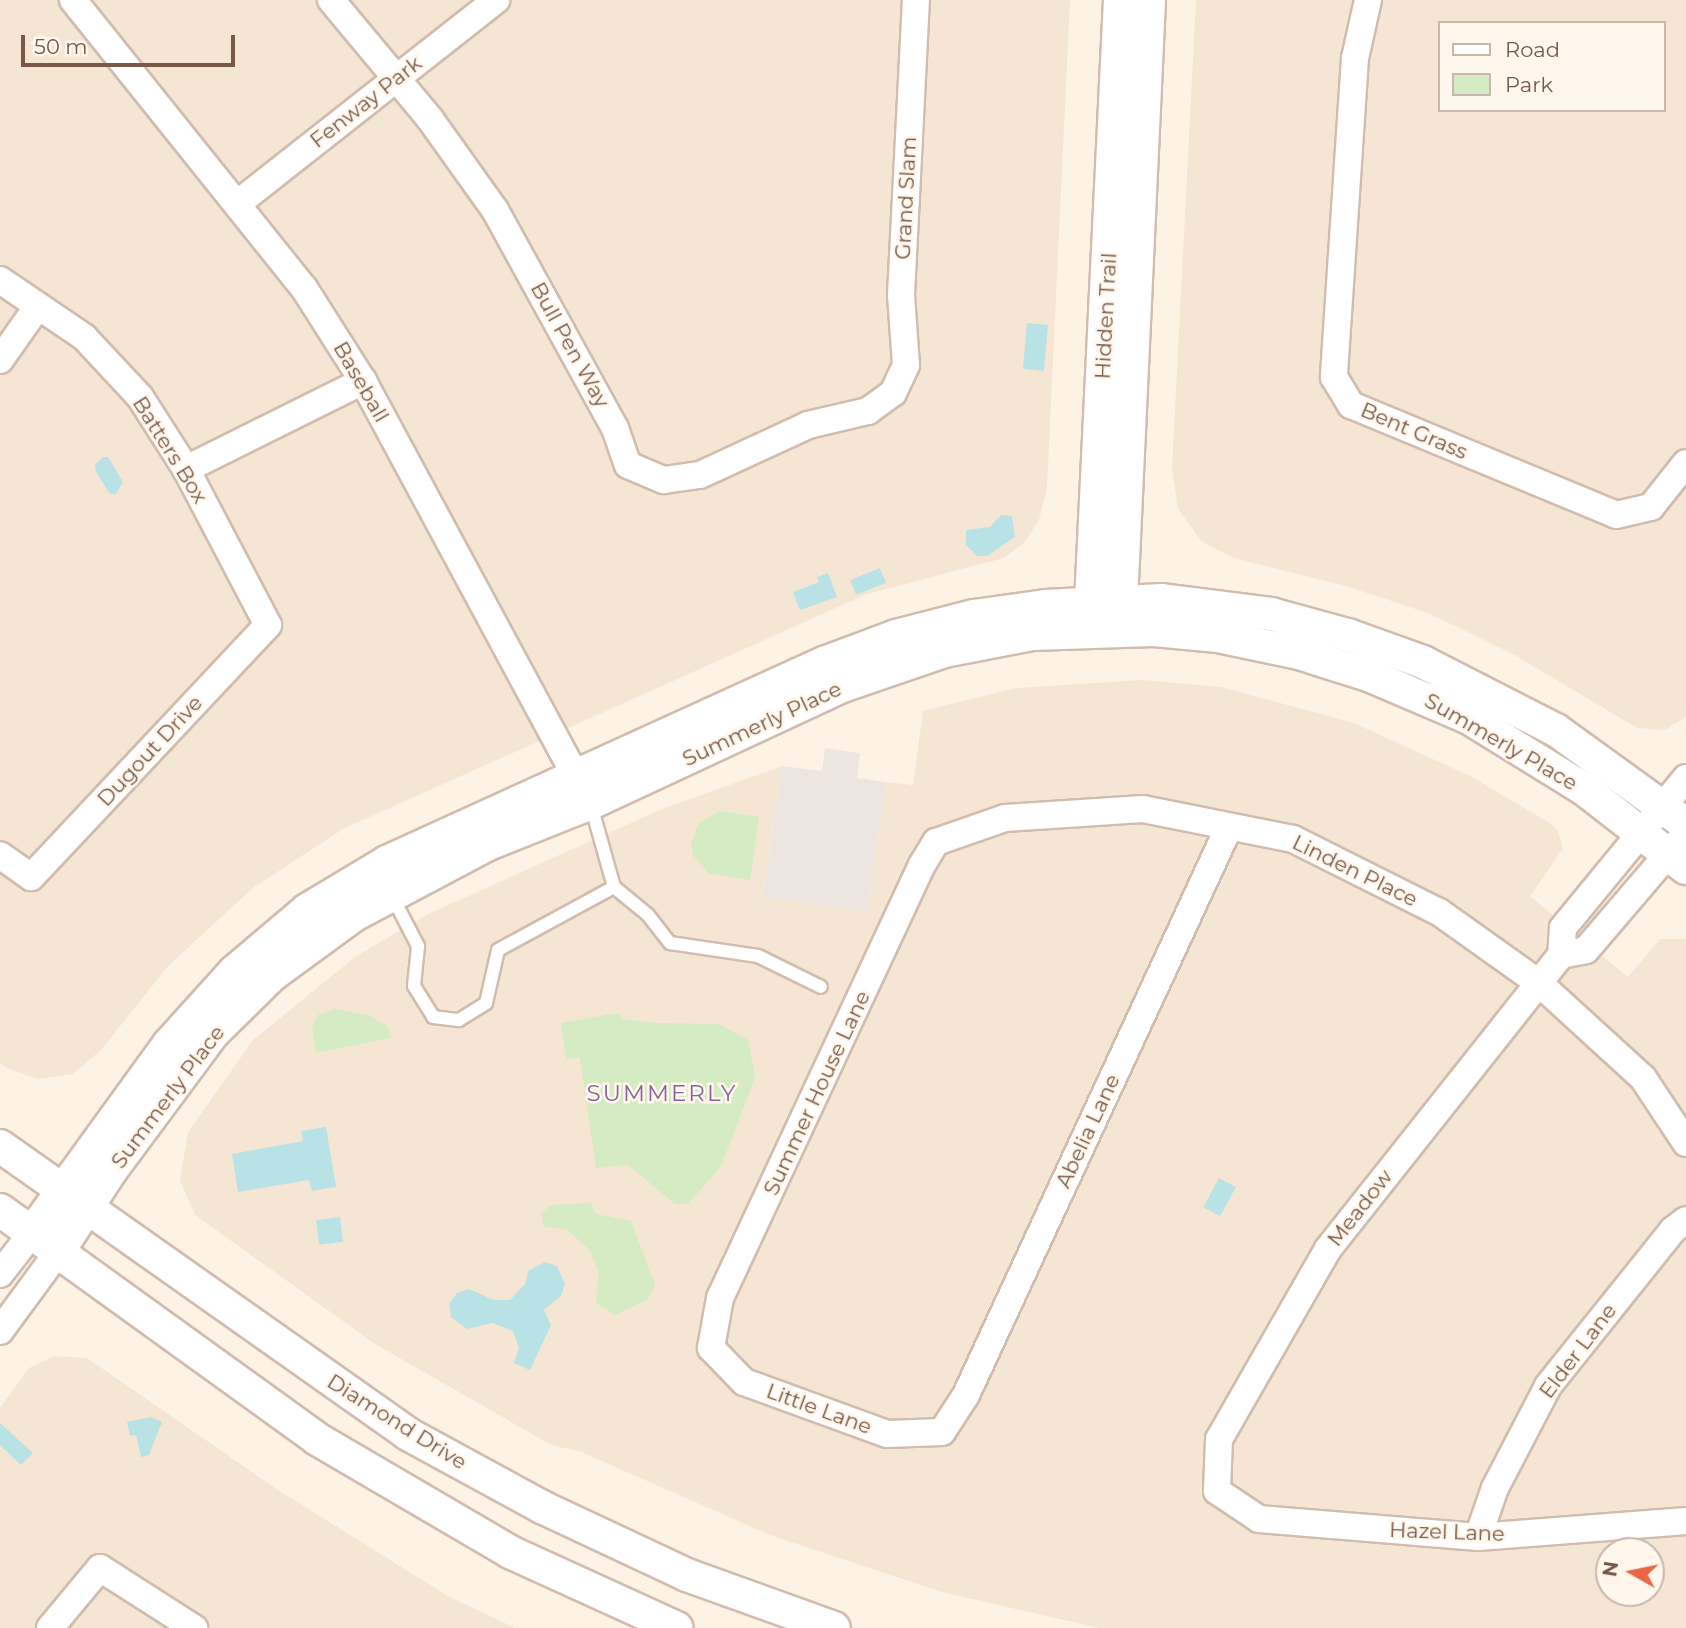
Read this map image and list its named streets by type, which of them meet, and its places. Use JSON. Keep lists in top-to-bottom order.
{
  "streets": {
    "street": [
      "Fenway Park",
      "Grand Slam",
      "Hidden Trail",
      "Bull Pen Way",
      "Baseball",
      "Bent Grass",
      "Batters Box",
      "Summerly Place",
      "Dugout Drive",
      "Linden Place",
      "Summer House Lane",
      "Abelia Lane",
      "Meadow",
      "Elder Lane",
      "Little Lane",
      "Diamond Drive",
      "Hazel Lane"
    ]
  },
  "crossings": [
    ["Fenway Park", "Bull Pen Way"],
    ["Fenway Park", "Baseball"],
    ["Grand Slam", "Bull Pen Way"],
    ["Hidden Trail", "Summerly Place"],
    ["Baseball", "Summerly Place"],
    ["Batters Box", "Dugout Drive"],
    ["Summerly Place", "Meadow"],
    ["Summerly Place", "Diamond Drive"],
    ["Linden Place", "Summer House Lane"],
    ["Linden Place", "Abelia Lane"],
    ["Linden Place", "Meadow"],
    ["Summer House Lane", "Little Lane"],
    ["Abelia Lane", "Little Lane"],
    ["Meadow", "Hazel Lane"],
    ["Elder Lane", "Hazel Lane"]
  ],
  "districts": ["SUMMERLY"],
  "legend": ["Road", "Park"],
  "scale_bar": "50 m",
  "north": "left"
}
